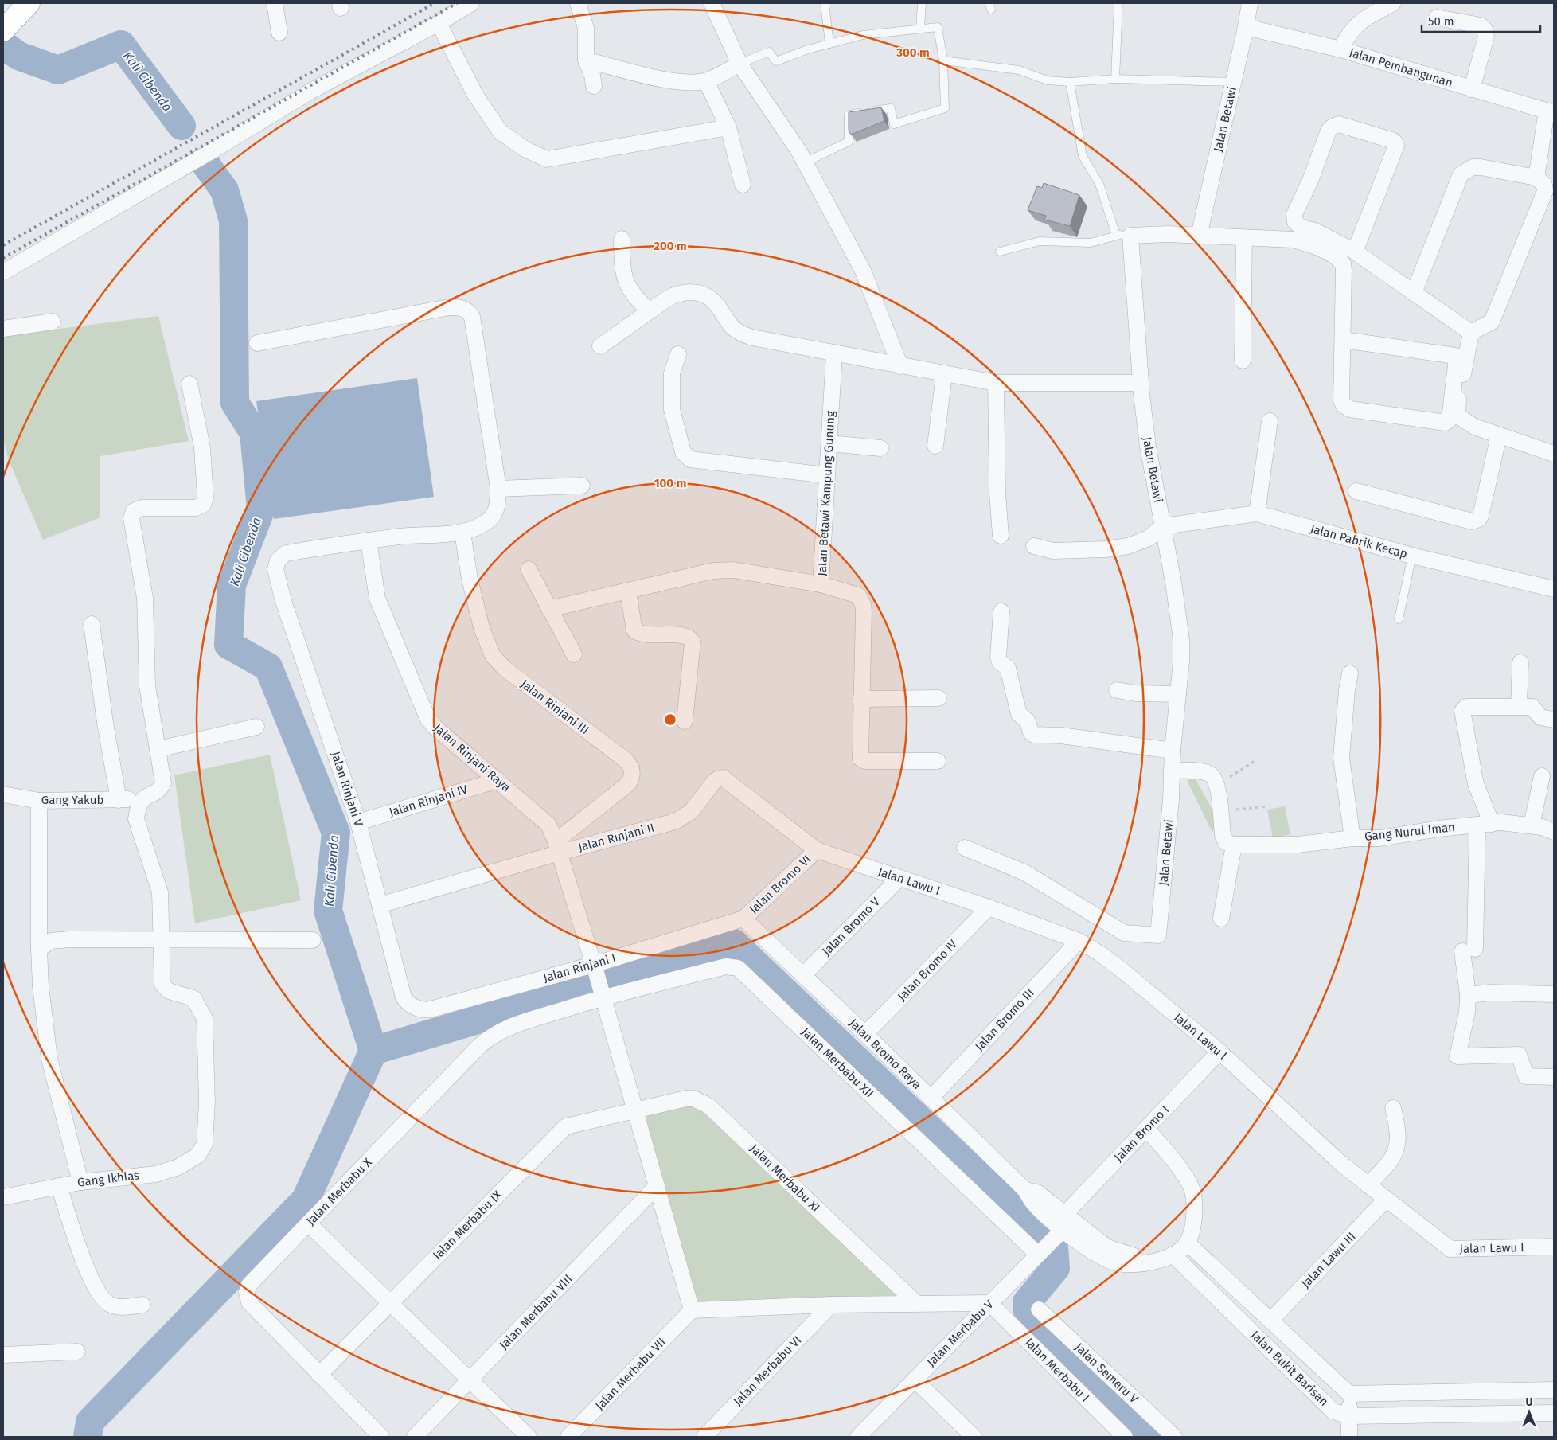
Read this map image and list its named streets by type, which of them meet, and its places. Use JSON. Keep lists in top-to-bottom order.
{
  "streets": {
    "street": [
      "Jalan Pembangunan",
      "Jalan Betawi",
      "Jalan Betawi Kampung Gunung",
      "Jalan Pabrik Kecap",
      "Jalan Rinjani III",
      "Jalan Rinjani Raya",
      "Jalan Rinjani V",
      "Gang Yakub",
      "Jalan Rinjani IV",
      "Gang Nurul Iman",
      "Jalan Rinjani II",
      "Jalan Lawu I",
      "Jalan Bromo VI",
      "Jalan Bromo V",
      "Jalan Rinjani I",
      "Jalan Bromo IV",
      "Jalan Bromo III",
      "Jalan Bromo Raya",
      "Jalan Merbabu XII",
      "Jalan Bromo I",
      "Jalan Merbabu XI",
      "Gang Ikhlas",
      "Jalan Merbabu X",
      "Jalan Merbabu IX",
      "Jalan Lawu III",
      "Jalan Merbabu VIII",
      "Jalan Merbabu V",
      "Jalan Bukit Barisan",
      "Jalan Merbabu I",
      "Jalan Merbabu VI",
      "Jalan Semeru V",
      "Jalan Merbabu VII"
    ]
  },
  "crossings": [
    ["Jalan Pembangunan", "Jalan Betawi"],
    ["Jalan Betawi", "Jalan Pabrik Kecap"],
    ["Jalan Rinjani III", "Jalan Rinjani Raya"],
    ["Jalan Rinjani III", "Jalan Rinjani II"],
    ["Jalan Rinjani Raya", "Jalan Rinjani V"],
    ["Jalan Rinjani Raya", "Jalan Rinjani IV"],
    ["Jalan Rinjani Raya", "Jalan Rinjani II"],
    ["Jalan Rinjani Raya", "Jalan Rinjani I"],
    ["Jalan Rinjani Raya", "Jalan Merbabu XII"],
    ["Jalan Rinjani Raya", "Jalan Merbabu XI"],
    ["Jalan Rinjani Raya", "Jalan Merbabu X"],
    ["Jalan Rinjani Raya", "Jalan Merbabu IX"],
    ["Jalan Rinjani Raya", "Jalan Merbabu VIII"],
    ["Jalan Rinjani Raya", "Jalan Merbabu VII"],
    ["Jalan Rinjani V", "Jalan Rinjani IV"],
    ["Jalan Rinjani V", "Jalan Rinjani II"],
    ["Jalan Rinjani V", "Jalan Rinjani I"],
    ["Jalan Rinjani II", "Jalan Lawu I"],
    ["Jalan Rinjani II", "Jalan Bromo VI"],
    ["Jalan Lawu I", "Jalan Bromo VI"],
    ["Jalan Lawu I", "Jalan Bromo V"],
    ["Jalan Lawu I", "Jalan Bromo IV"],
    ["Jalan Lawu I", "Jalan Bromo III"],
    ["Jalan Lawu I", "Jalan Bromo I"],
    ["Jalan Lawu I", "Jalan Lawu III"],
    ["Jalan Bromo VI", "Jalan Rinjani I"],
    ["Jalan Bromo VI", "Jalan Bromo Raya"],
    ["Jalan Bromo V", "Jalan Bromo Raya"],
    ["Jalan Rinjani I", "Jalan Bromo Raya"],
    ["Jalan Bromo IV", "Jalan Bromo Raya"],
    ["Jalan Bromo III", "Jalan Bromo Raya"],
    ["Jalan Bromo Raya", "Jalan Bromo I"],
    ["Jalan Bromo Raya", "Jalan Merbabu V"],
    ["Jalan Bromo Raya", "Jalan Bukit Barisan"],
    ["Jalan Merbabu XII", "Jalan Merbabu X"],
    ["Jalan Merbabu XII", "Jalan Merbabu V"],
    ["Jalan Bromo I", "Jalan Merbabu V"],
    ["Jalan Merbabu XI", "Jalan Merbabu IX"],
    ["Jalan Merbabu X", "Jalan Merbabu IX"],
    ["Jalan Lawu III", "Jalan Bukit Barisan"],
    ["Jalan Merbabu V", "Jalan Merbabu I"]
  ],
  "water": ["Kali Cibenda"],
  "scale_bar": "50 m",
  "north": "top",
  "rings": ["300 m", "200 m", "100 m"]
}
